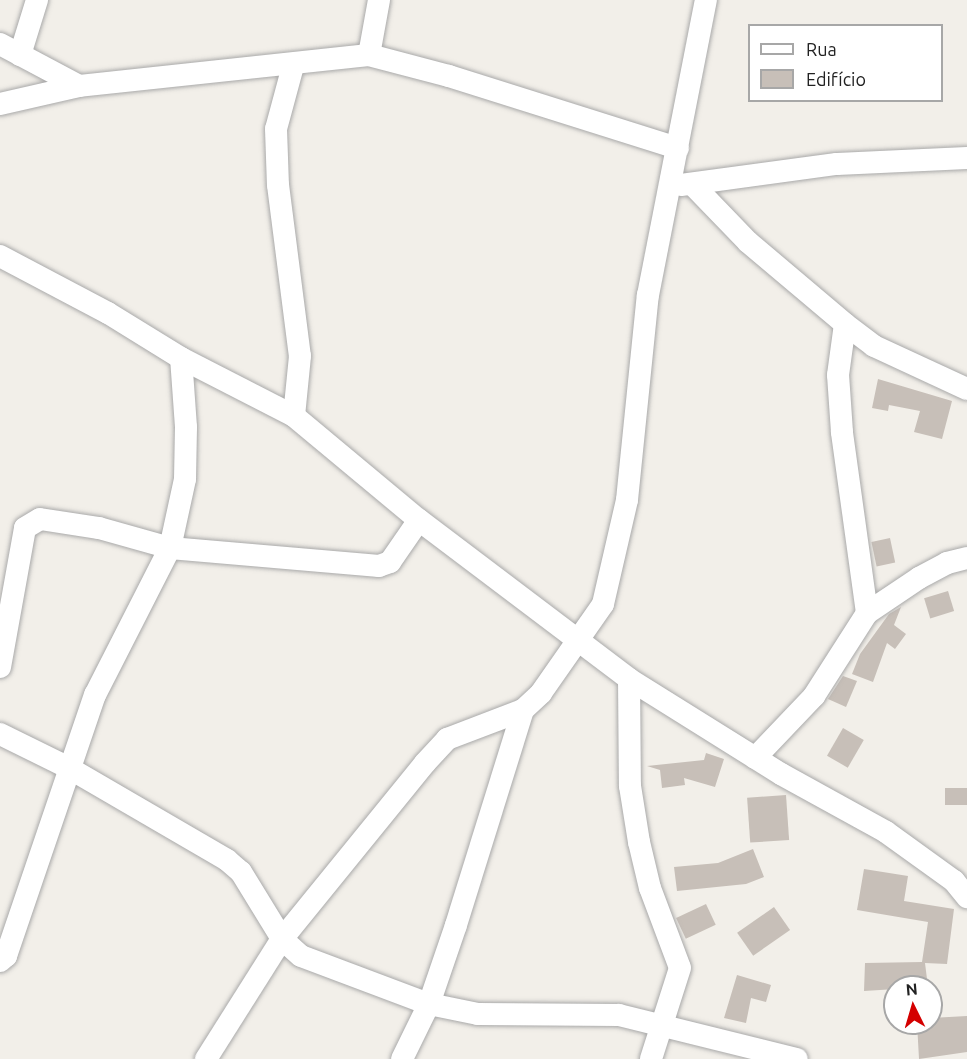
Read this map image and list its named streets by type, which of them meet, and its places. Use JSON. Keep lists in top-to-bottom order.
{
  "legend": ["Rua", "Edifício"],
  "north": "top"
}
